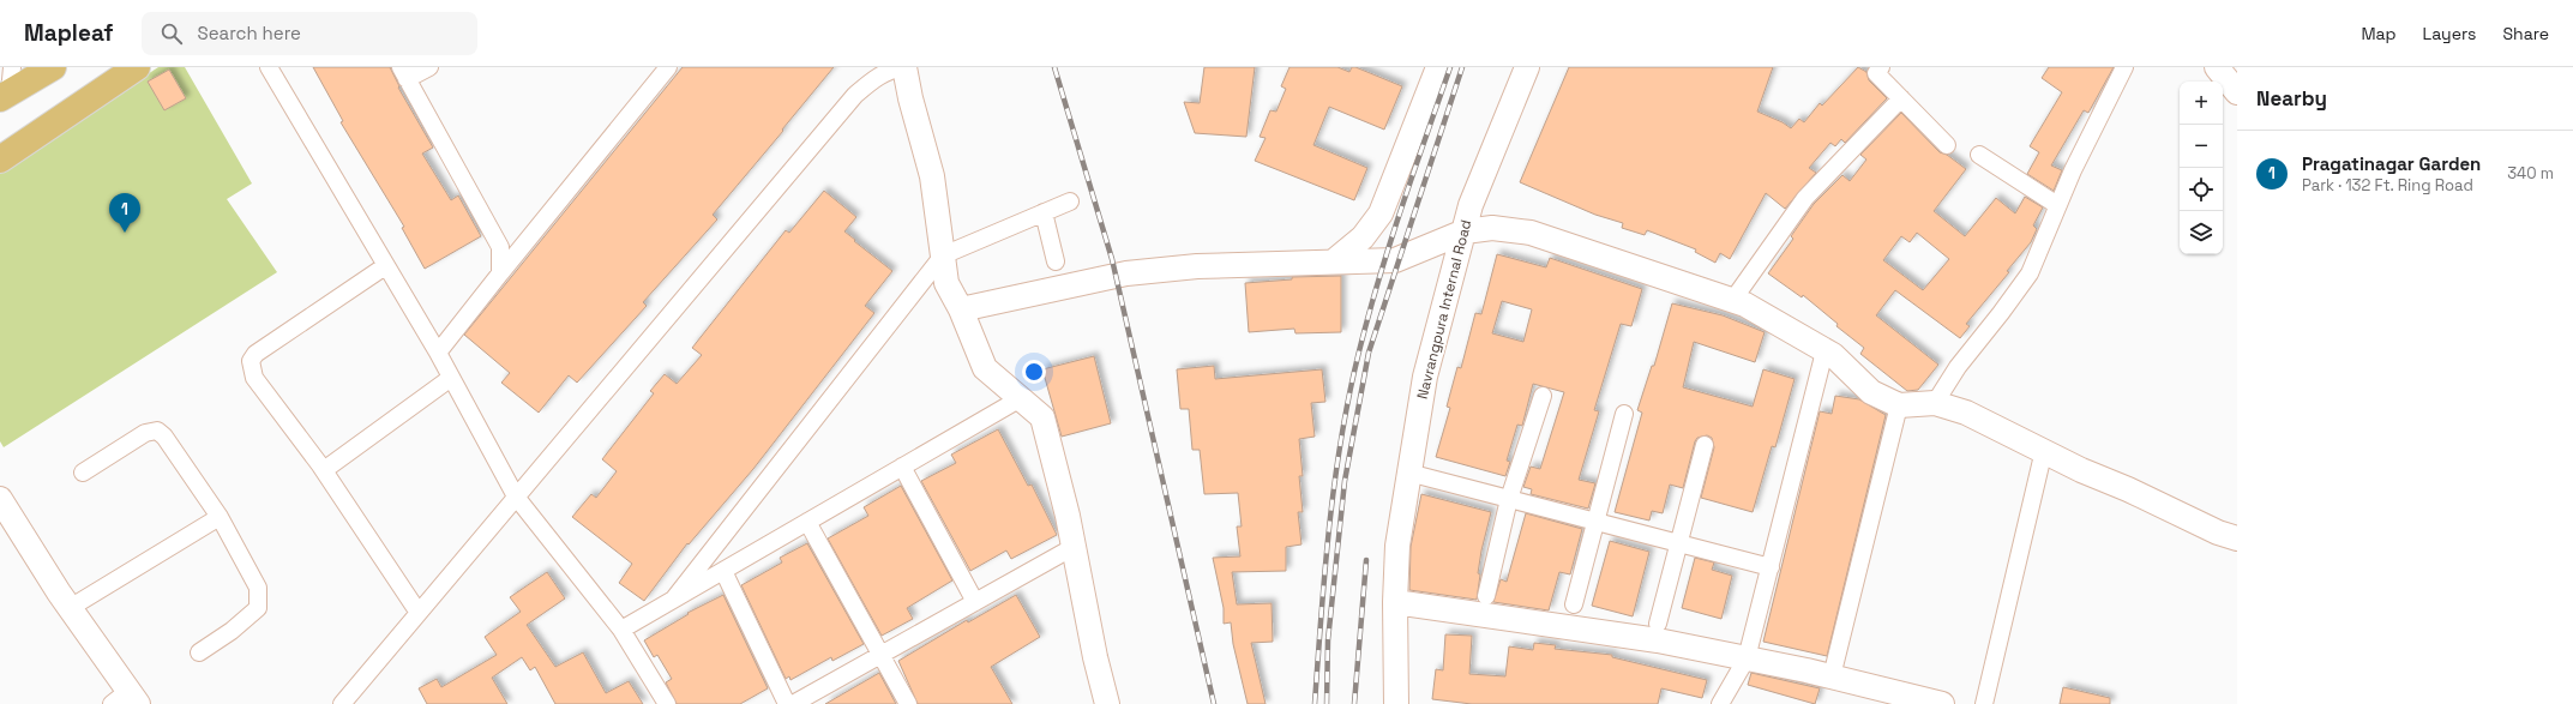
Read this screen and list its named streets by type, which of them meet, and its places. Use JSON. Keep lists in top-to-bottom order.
{
  "streets": {
    "street": ["Navrangpura Internal Road"]
  },
  "page": {
    "header": "Mapleaf",
    "search": "Search here",
    "nav": ["Map", "Layers", "Share"],
    "heading": "Nearby",
    "map_buttons": ["+", "−"],
    "list": [
      {
        "mark": "1",
        "name": "Pragatinagar Garden",
        "note": "Park · 132 Ft. Ring Road",
        "value": "340 m"
      }
    ],
    "pins": "1"
  }
}
